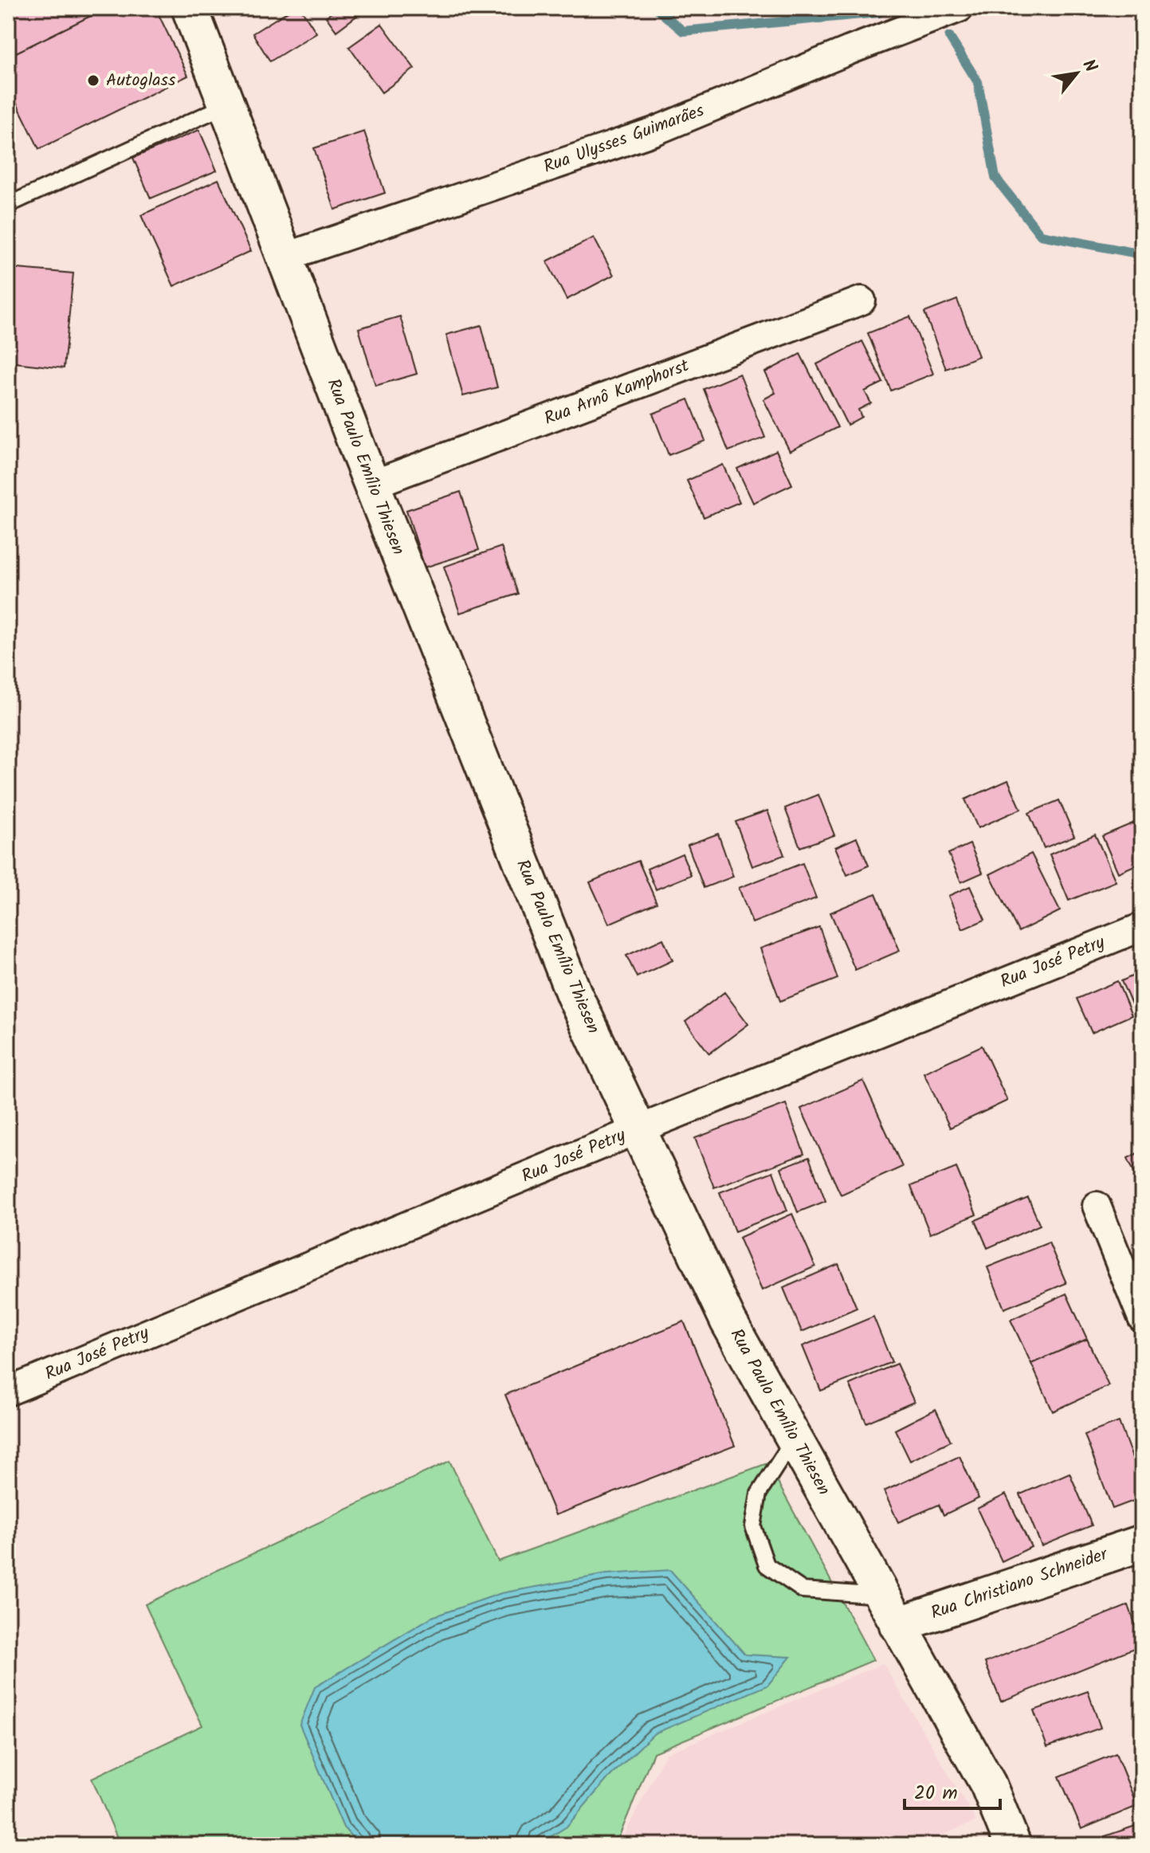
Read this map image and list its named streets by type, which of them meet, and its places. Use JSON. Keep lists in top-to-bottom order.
{
  "streets": {
    "main road": ["Rua Paulo Emílio Thiesen", "Rua Christiano Schneider"],
    "street": ["Rua Ulysses Guimarães", "Rua Arnô Kamphorst", "Rua José Petry"]
  },
  "crossings": [
    ["Rua Ulysses Guimarães", "Rua Paulo Emílio Thiesen"],
    ["Rua Arnô Kamphorst", "Rua Paulo Emílio Thiesen"],
    ["Rua Paulo Emílio Thiesen", "Rua José Petry"],
    ["Rua Paulo Emílio Thiesen", "Rua Christiano Schneider"]
  ],
  "places": ["Autoglass"],
  "scale_bar": "20 m",
  "north": "top right"
}
